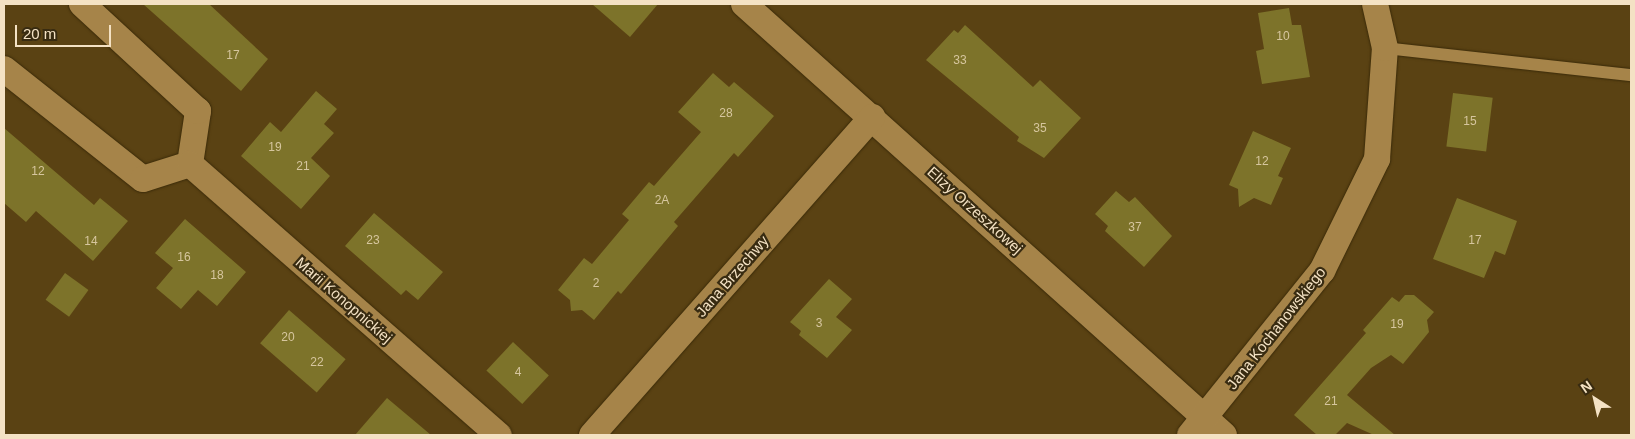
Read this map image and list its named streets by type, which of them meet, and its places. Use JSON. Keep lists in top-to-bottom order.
{
  "streets": {
    "street": [
      "Elizy Orzeszkowej",
      "Jana Brzechwy",
      "Marii Konopnickiej",
      "Jana Kochanowskiego"
    ]
  },
  "crossings": [
    ["Elizy Orzeszkowej", "Jana Brzechwy"],
    ["Elizy Orzeszkowej", "Jana Kochanowskiego"]
  ],
  "house_numbers": [
    "10",
    "17",
    "33",
    "28",
    "15",
    "35",
    "19",
    "12",
    "21",
    "12",
    "2A",
    "37",
    "23",
    "17",
    "14",
    "16",
    "18",
    "2",
    "3",
    "19",
    "20",
    "22",
    "4",
    "21"
  ],
  "scale_bar": "20 m",
  "north": "top left"
}
